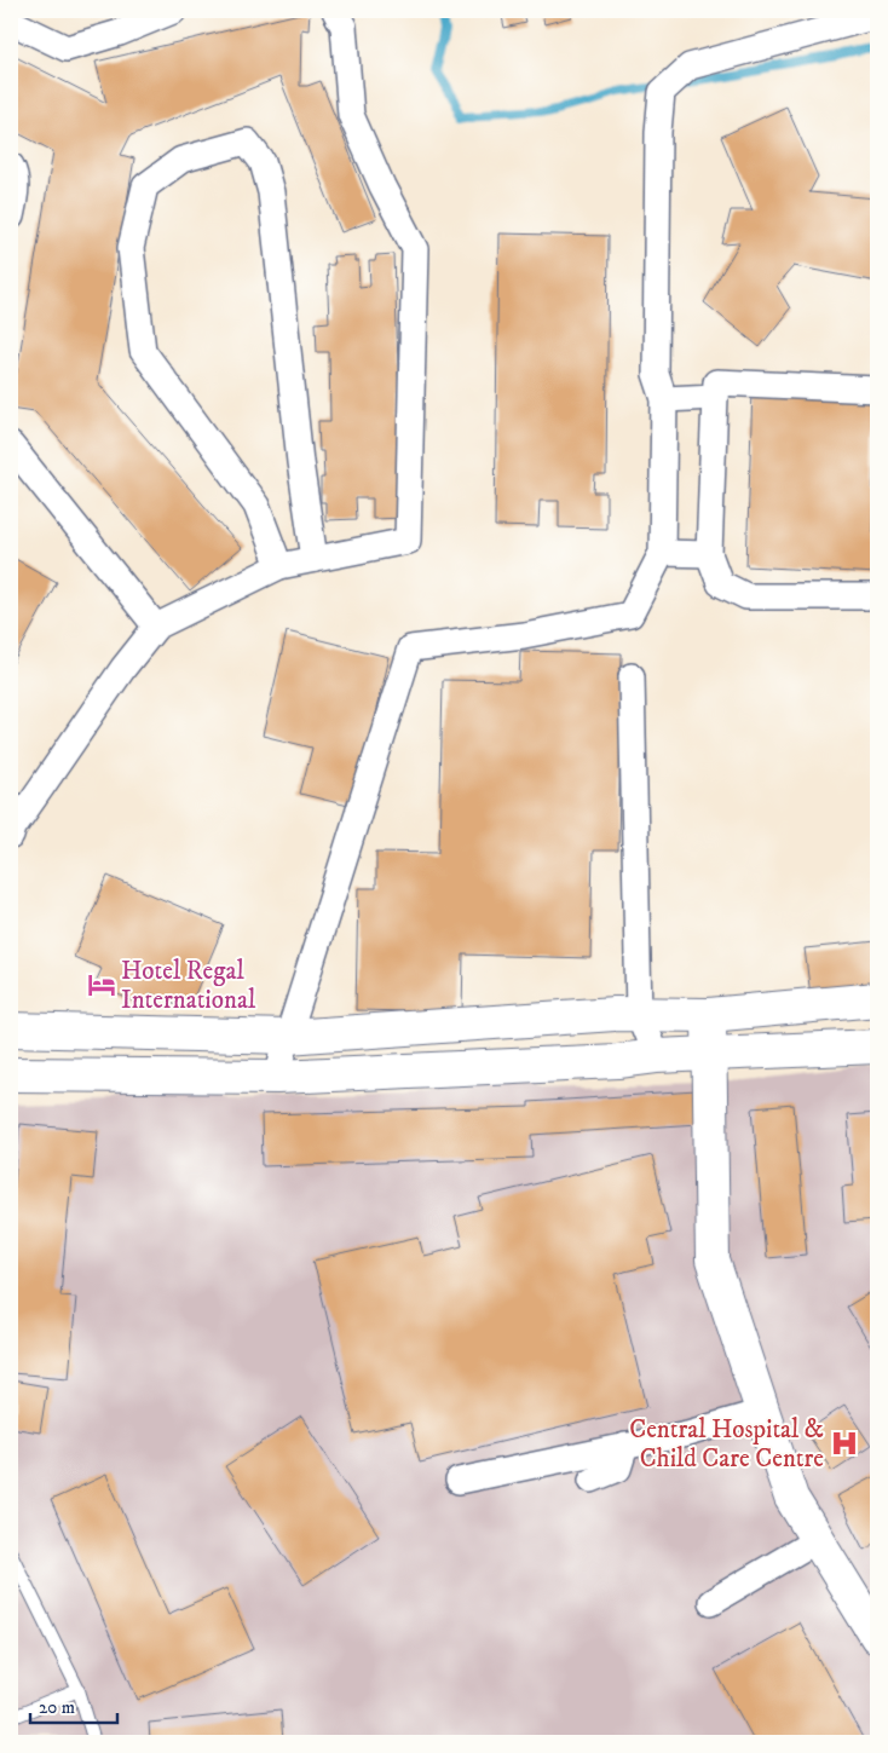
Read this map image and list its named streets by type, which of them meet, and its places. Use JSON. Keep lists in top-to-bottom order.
{
  "places": {
    "hotel": ["Hotel Regal International"],
    "hospital": ["Central Hospital & Child Care Centre"]
  },
  "scale_bar": "20 m"
}
